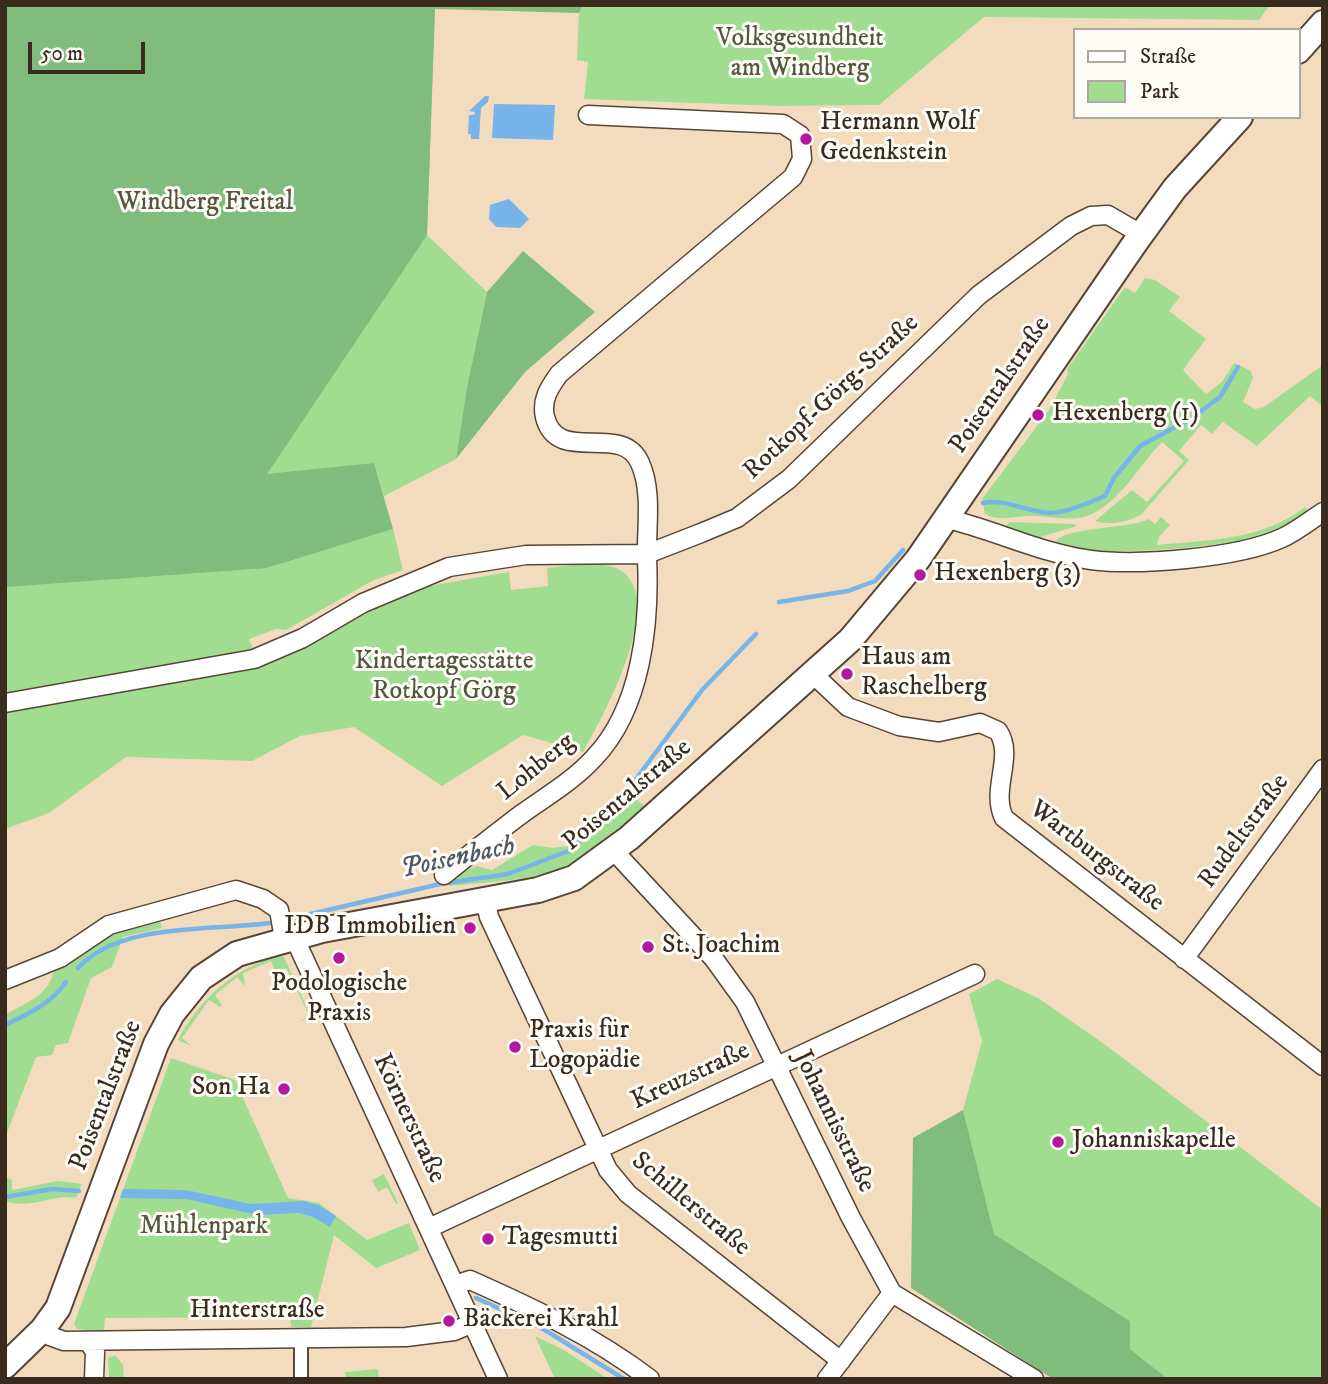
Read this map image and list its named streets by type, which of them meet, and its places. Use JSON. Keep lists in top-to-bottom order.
{
  "streets": {
    "main road": ["Poisentalstraße"],
    "street": [
      "Rotkopf-Görg-Straße",
      "Lohberg",
      "Rudeltstraße",
      "Wartburgstraße",
      "Kreuzstraße",
      "Körnerstraße",
      "Johannisstraße",
      "Schillerstraße",
      "Hinterstraße"
    ]
  },
  "crossings": [
    ["Poisentalstraße", "Rotkopf-Görg-Straße"],
    ["Poisentalstraße", "Wartburgstraße"],
    ["Poisentalstraße", "Körnerstraße"],
    ["Poisentalstraße", "Johannisstraße"],
    ["Poisentalstraße", "Schillerstraße"],
    ["Poisentalstraße", "Hinterstraße"],
    ["Rotkopf-Görg-Straße", "Lohberg"],
    ["Rudeltstraße", "Wartburgstraße"],
    ["Kreuzstraße", "Körnerstraße"],
    ["Kreuzstraße", "Johannisstraße"],
    ["Kreuzstraße", "Schillerstraße"],
    ["Körnerstraße", "Hinterstraße"]
  ],
  "water": ["Poisenbach"],
  "parks": [
    "Volksgesundheit am Windberg",
    "Windberg Freital",
    "Kindertagesstätte Rotkopf Görg",
    "Mühlenpark"
  ],
  "places": [
    "Hermann Wolf Gedenkstein",
    "Hexenberg (1)",
    "Hexenberg (3)",
    "Haus am Raschelberg",
    "IDB Immobilien",
    "St. Joachim",
    "Podologische Praxis",
    "Praxis für Logopädie",
    "Son Ha",
    "Johanniskapelle",
    "Tagesmutti",
    "Bäckerei Krahl"
  ],
  "legend": ["Straße", "Park"],
  "scale_bar": "50 m"
}
